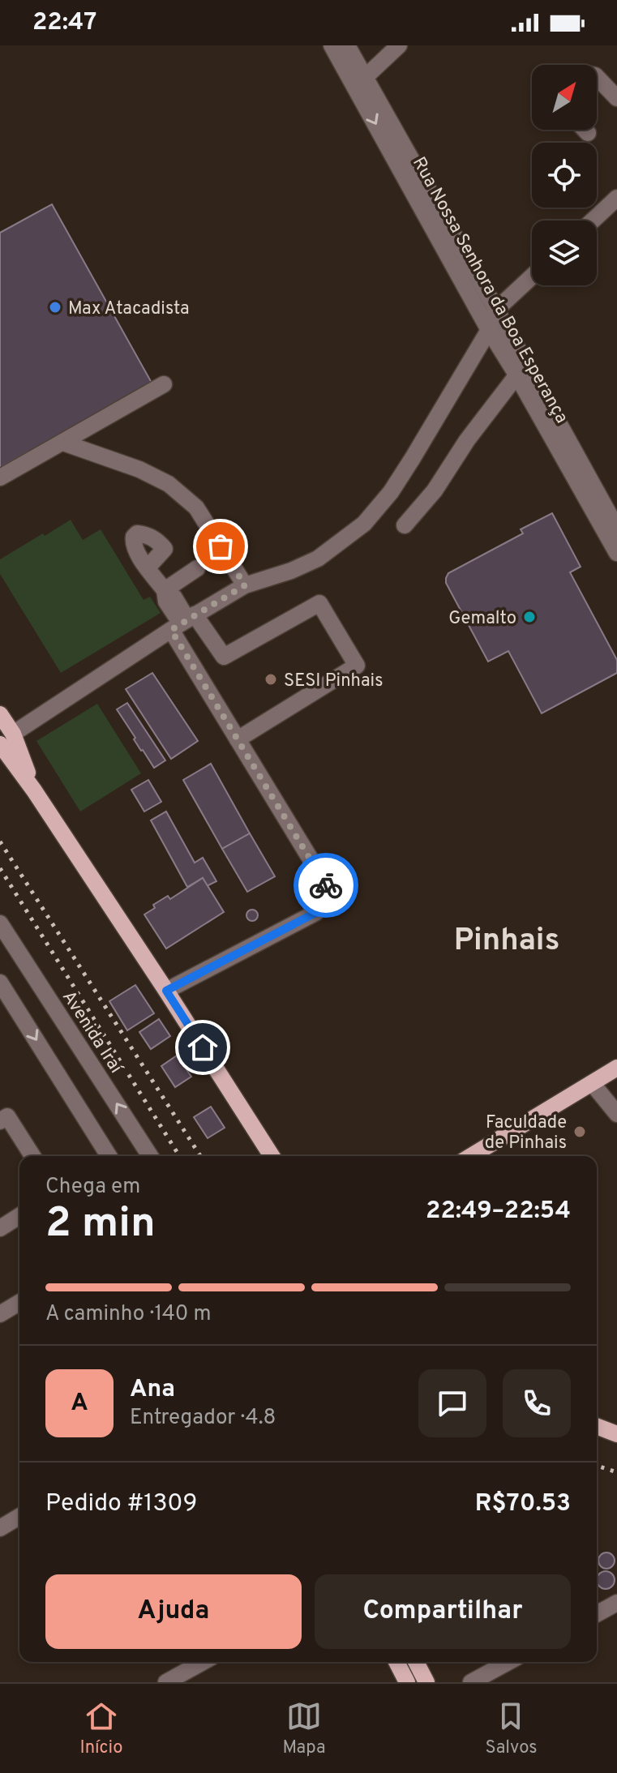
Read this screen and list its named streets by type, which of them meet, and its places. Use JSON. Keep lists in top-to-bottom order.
{
  "streets": {
    "street": ["Rua Nossa Senhora da Boa Esperança", "Avenida Iraí"]
  },
  "districts": ["Pinhais"],
  "places": [
    "Max Atacadista",
    "Gemalto",
    "SESI Pinhais",
    "Faculdade de Pinhais"
  ],
  "north": "top right",
  "page": {
    "status": "22:47",
    "heading": ["2 min", "Chega em", "22:49–22:54"],
    "panel": [
      "Ana",
      "Entregador · 4.8",
      "Pedido #1309",
      "R$70.53"
    ],
    "bar": "A caminho · 140 m",
    "round": "A",
    "buttons": ["Ajuda", "Compartilhar"],
    "tabs": ["Início", "Mapa", "Salvos"]
  }
}
